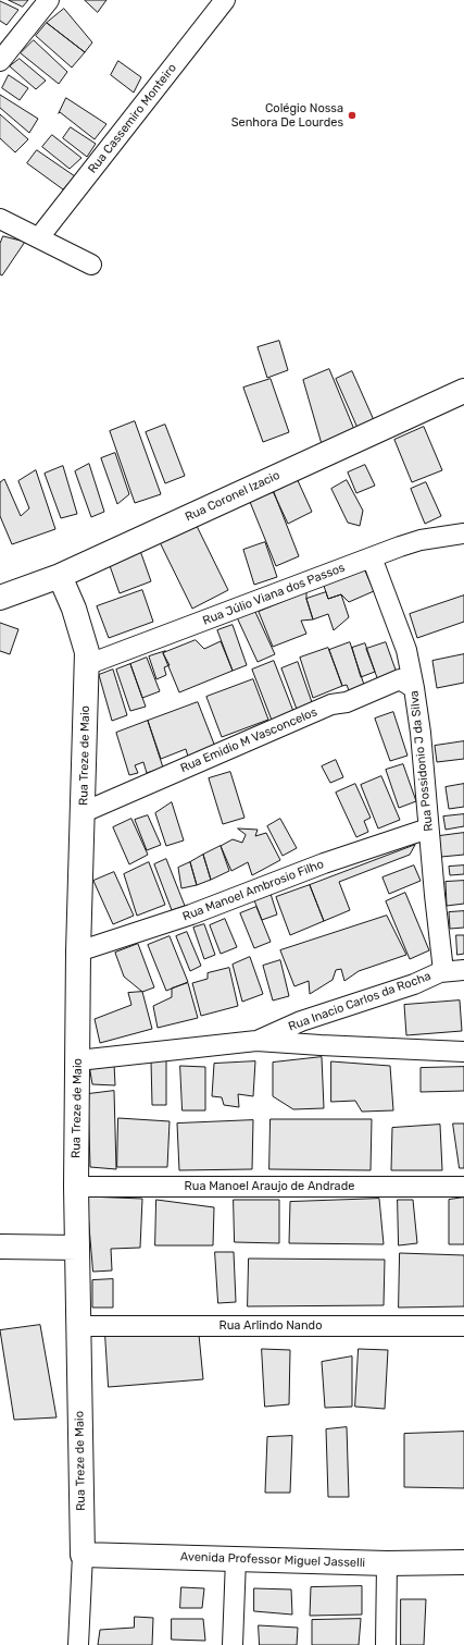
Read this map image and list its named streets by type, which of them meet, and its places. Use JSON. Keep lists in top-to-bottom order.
{
  "streets": {
    "street": [
      "Rua Cassemiro Monteiro",
      "Rua Coronel Izacio",
      "Rua Júlio Viana dos Passos",
      "Rua Emidio M Vasconcelos",
      "Rua Treze de Maio",
      "Rua Possidonio J da Silva",
      "Rua Manoel Ambrosio Filho",
      "Rua Inacio Carlos da Rocha",
      "Rua Manoel Araujo de Andrade",
      "Rua Arlindo Nando",
      "Avenida Professor Miguel Jasselli"
    ]
  },
  "crossings": [
    ["Rua Coronel Izacio", "Rua Treze de Maio"],
    ["Rua Júlio Viana dos Passos", "Rua Treze de Maio"],
    ["Rua Júlio Viana dos Passos", "Rua Possidonio J da Silva"],
    ["Rua Emidio M Vasconcelos", "Rua Treze de Maio"],
    ["Rua Emidio M Vasconcelos", "Rua Possidonio J da Silva"],
    ["Rua Treze de Maio", "Rua Manoel Ambrosio Filho"],
    ["Rua Treze de Maio", "Rua Inacio Carlos da Rocha"],
    ["Rua Treze de Maio", "Rua Manoel Araujo de Andrade"],
    ["Rua Treze de Maio", "Rua Arlindo Nando"],
    ["Rua Treze de Maio", "Avenida Professor Miguel Jasselli"],
    ["Rua Possidonio J da Silva", "Rua Manoel Ambrosio Filho"],
    ["Rua Possidonio J da Silva", "Rua Inacio Carlos da Rocha"]
  ],
  "places": ["Colégio Nossa Senhora De Lourdes"]
}
